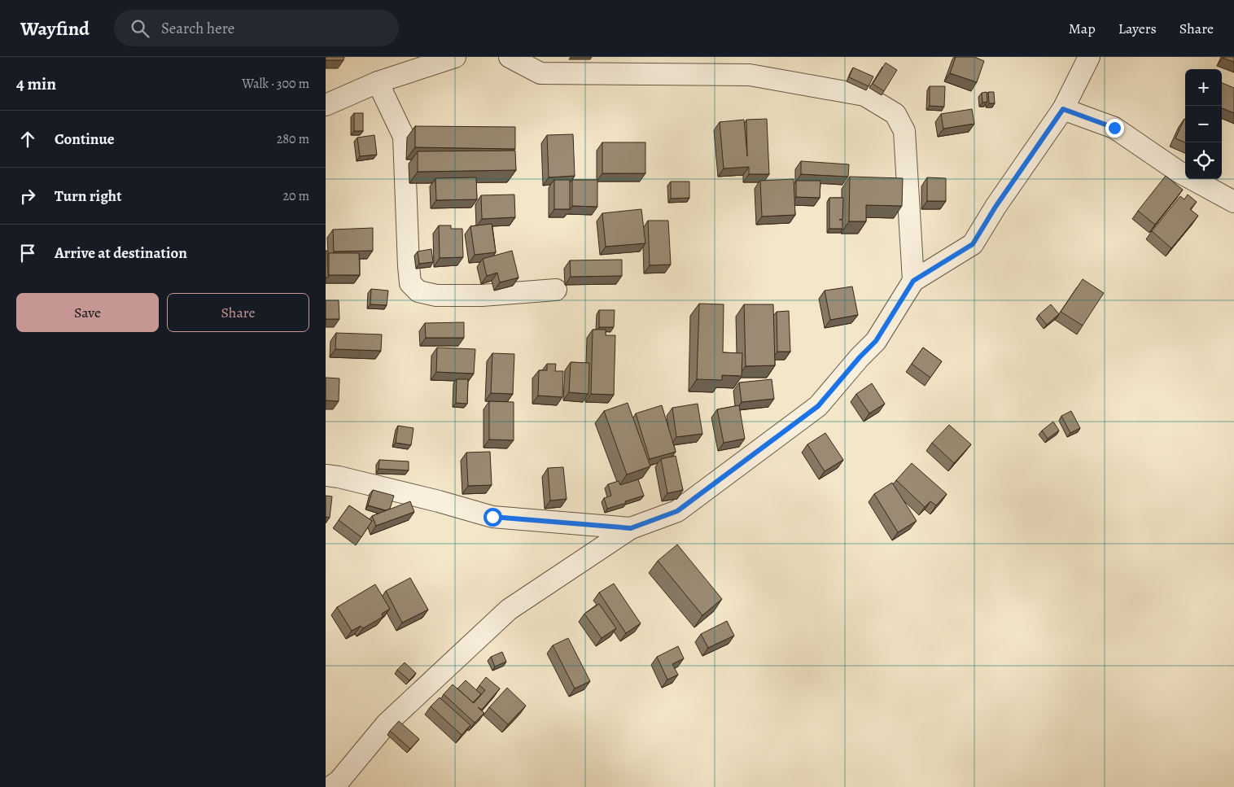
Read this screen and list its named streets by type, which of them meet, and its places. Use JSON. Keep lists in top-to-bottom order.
{
  "page": {
    "header": "Wayfind",
    "search": "Search here",
    "nav": ["Map", "Layers", "Share"],
    "heading": ["4 min", "Walk · 300 m"],
    "map_buttons": ["+", "−"],
    "list": [
      ["Continue", "280 m"],
      ["Turn right", "20 m"],
      "Arrive at destination"
    ],
    "buttons": ["Save", "Share"]
  }
}
